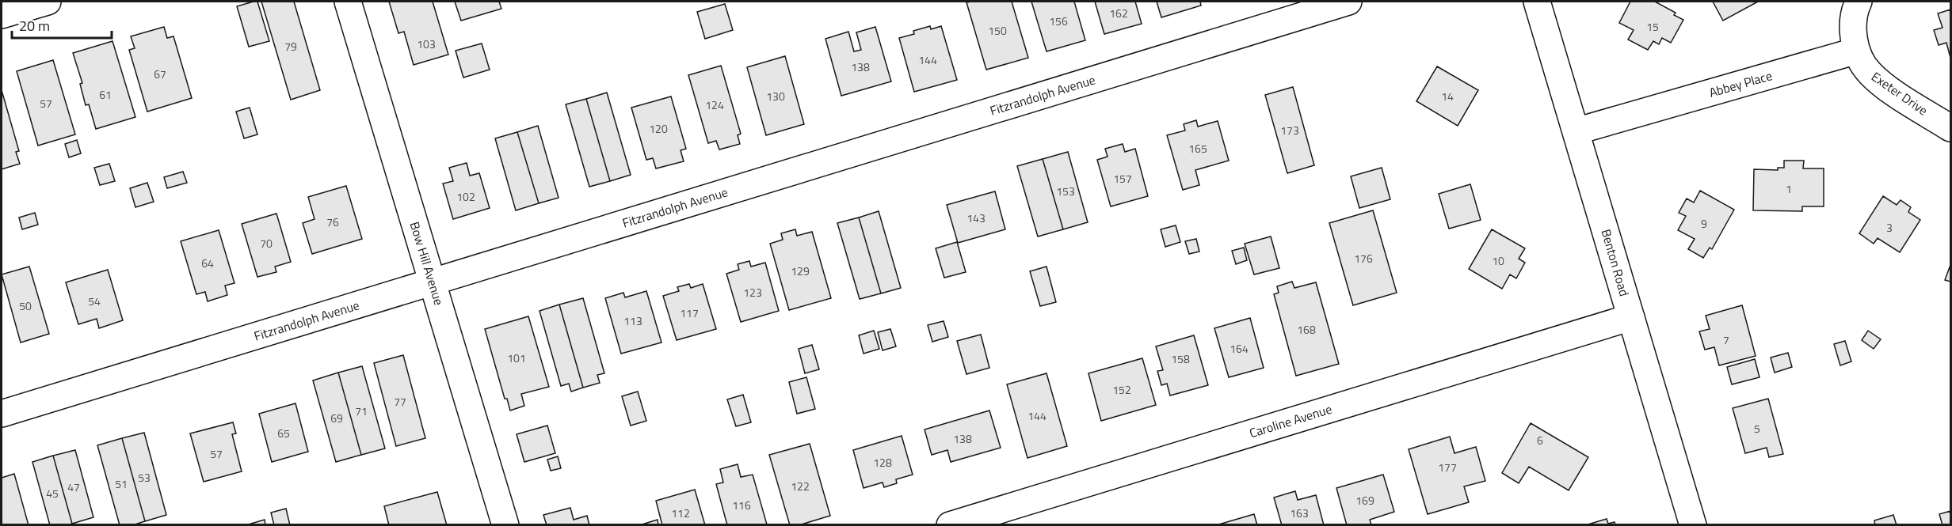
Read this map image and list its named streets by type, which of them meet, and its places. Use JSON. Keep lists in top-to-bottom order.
{
  "streets": {
    "street": [
      "Abbey Place",
      "Exeter Drive",
      "Fitzrandolph Avenue",
      "Benton Road",
      "Bow Hill Avenue",
      "Caroline Avenue"
    ]
  },
  "crossings": [
    ["Abbey Place", "Exeter Drive"],
    ["Abbey Place", "Benton Road"],
    ["Fitzrandolph Avenue", "Bow Hill Avenue"],
    ["Benton Road", "Caroline Avenue"]
  ],
  "house_numbers": [
    "162",
    "156",
    "15",
    "150",
    "103",
    "79",
    "144",
    "138",
    "67",
    "61",
    "130",
    "14",
    "57",
    "124",
    "120",
    "173",
    "165",
    "157",
    "1",
    "153",
    "102",
    "143",
    "76",
    "9",
    "3",
    "70",
    "176",
    "10",
    "64",
    "129",
    "123",
    "54",
    "50",
    "117",
    "113",
    "168",
    "7",
    "164",
    "101",
    "158",
    "152",
    "77",
    "71",
    "144",
    "69",
    "5",
    "65",
    "138",
    "6",
    "57",
    "128",
    "177",
    "53",
    "51",
    "122",
    "47",
    "45",
    "169",
    "116",
    "112",
    "163"
  ],
  "scale_bar": "20 m"
}
